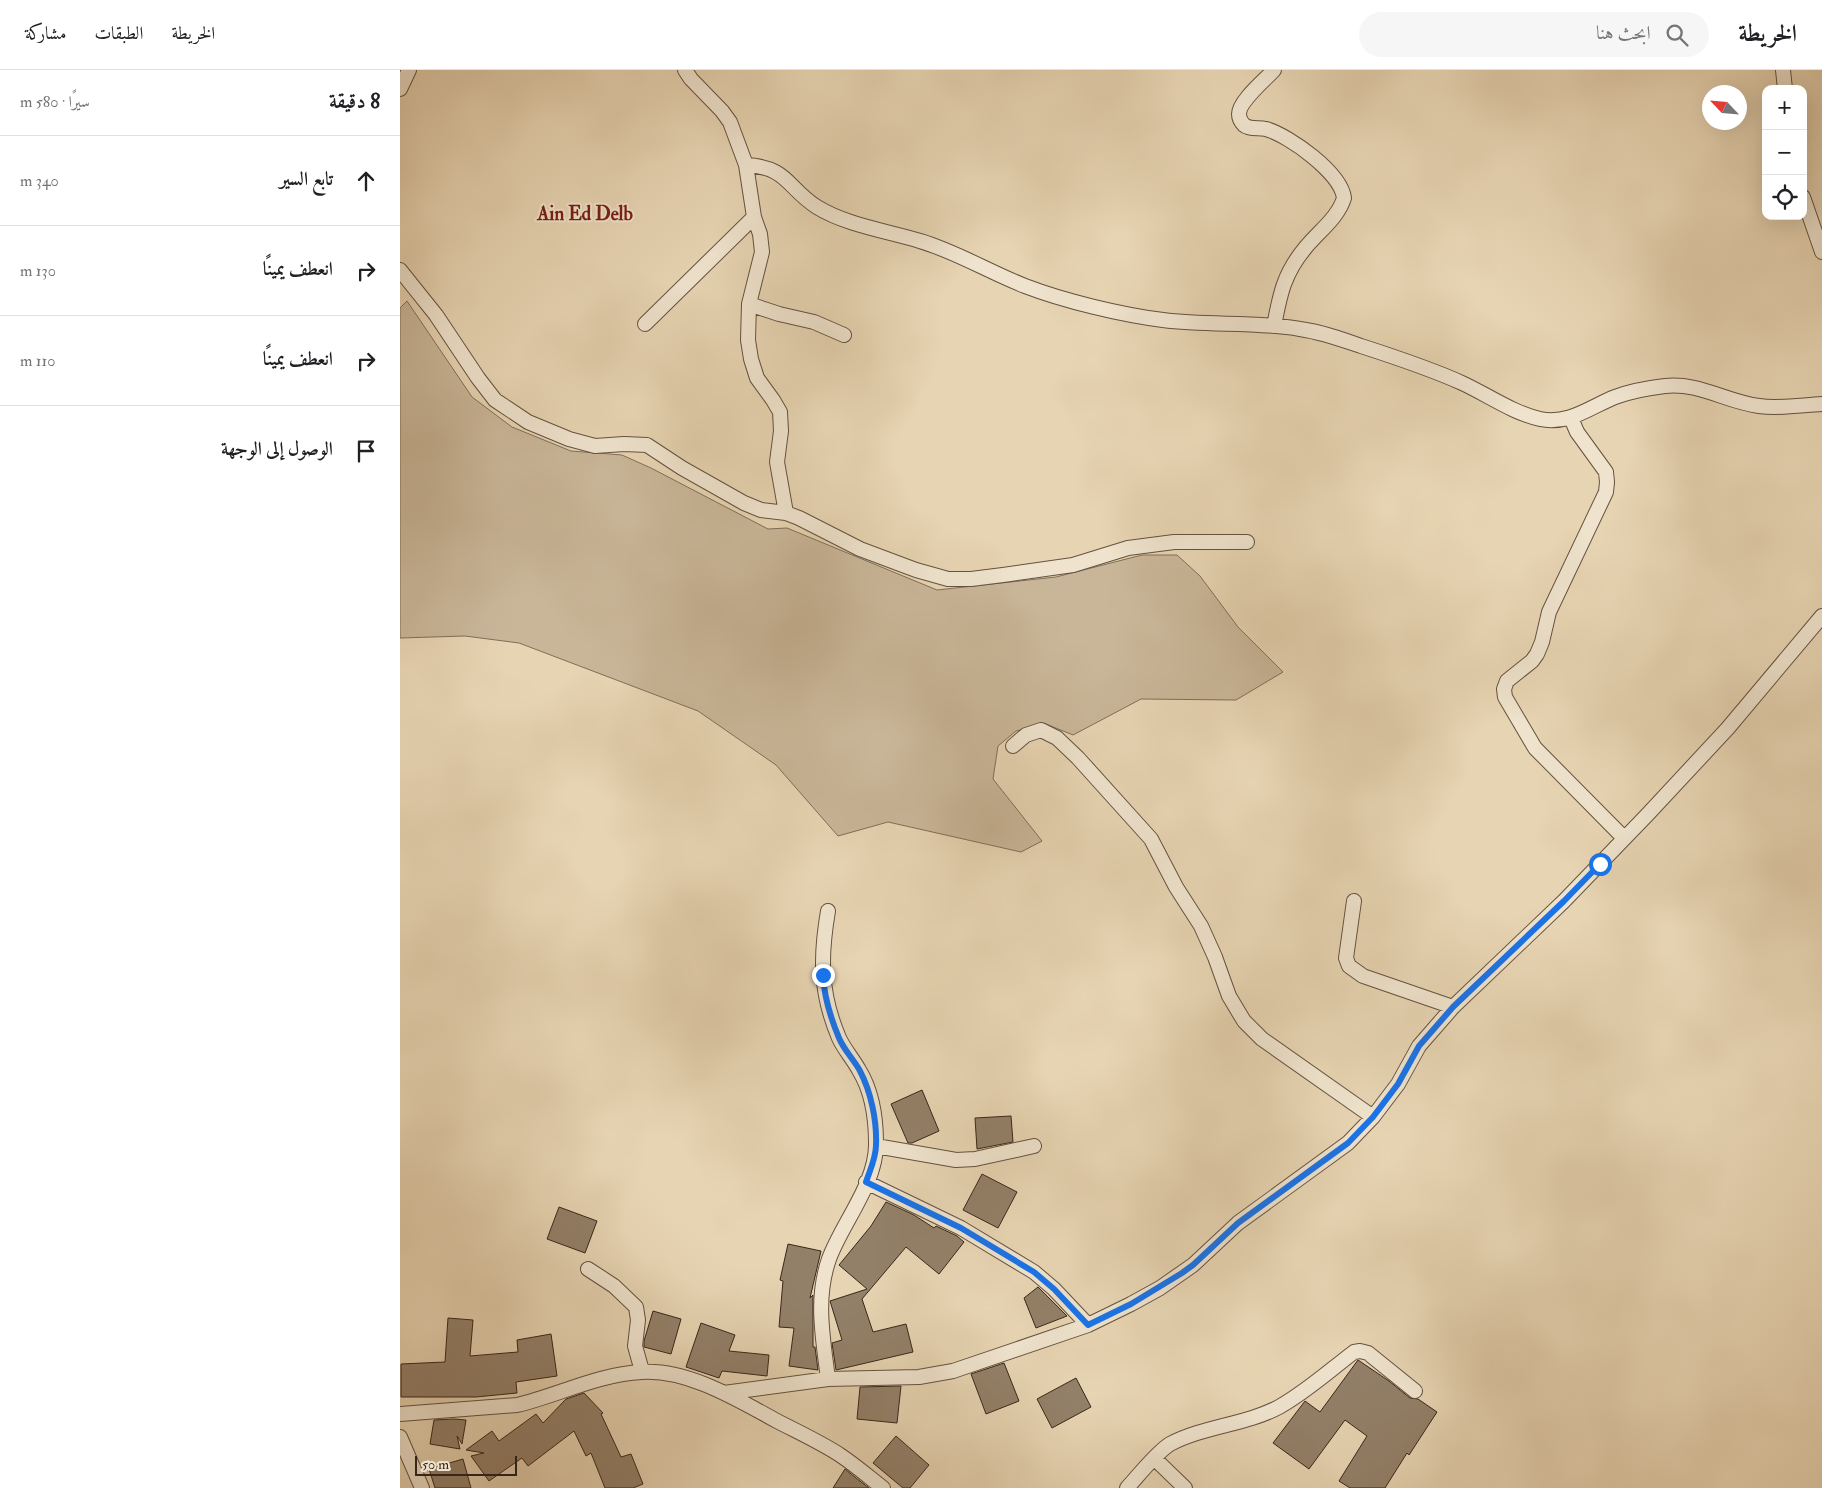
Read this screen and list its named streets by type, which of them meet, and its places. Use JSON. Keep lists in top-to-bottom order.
{
  "districts": ["Ain Ed Delb"],
  "scale_bar": "50 m",
  "north": "top left",
  "page": {
    "header": "الخريطة",
    "search": "ابحث هنا",
    "nav": ["الخريطة", "الطبقات", "مشاركة"],
    "heading": ["8 دقيقة", "سيرًا · 580 m"],
    "map_buttons": ["+", "−"],
    "list": [
      ["تابع السير", "340 m"],
      ["انعطف يمينًا", "130 m"],
      ["انعطف يمينًا", "110 m"],
      "الوصول إلى الوجهة"
    ],
    "scale": "50 m"
  }
}
